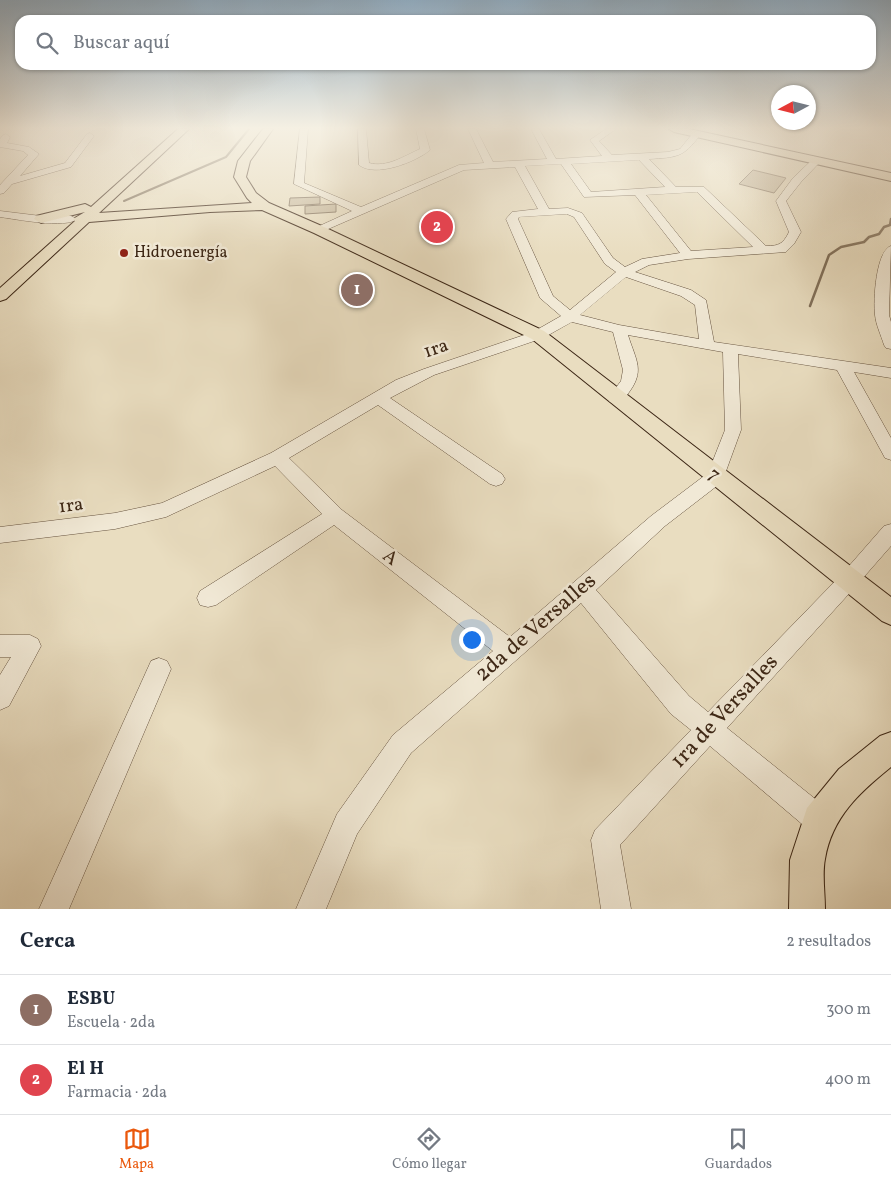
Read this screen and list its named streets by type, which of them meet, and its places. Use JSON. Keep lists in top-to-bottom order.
{
  "streets": {
    "main road": ["7"],
    "street": [
      "1ra",
      "A",
      "2da de Versalles",
      "1ra de Versalles"
    ]
  },
  "crossings": [
    ["1ra", "7"],
    ["1ra", "A"],
    ["7", "2da de Versalles"],
    ["7", "1ra de Versalles"],
    ["A", "2da de Versalles"]
  ],
  "places": ["Hidroenergía"],
  "north": "left",
  "page": {
    "search": "Buscar aquí",
    "pins": ["2", "1"],
    "heading": ["Cerca", "2 resultados"],
    "list": [
      {
        "mark": "1",
        "name": "ESBU",
        "note": "Escuela · 2da",
        "value": "300 m"
      },
      {
        "mark": "2",
        "name": "El H",
        "note": "Farmacia · 2da",
        "value": "400 m"
      }
    ],
    "nav": ["Mapa", "Cómo llegar", "Guardados"]
  }
}
